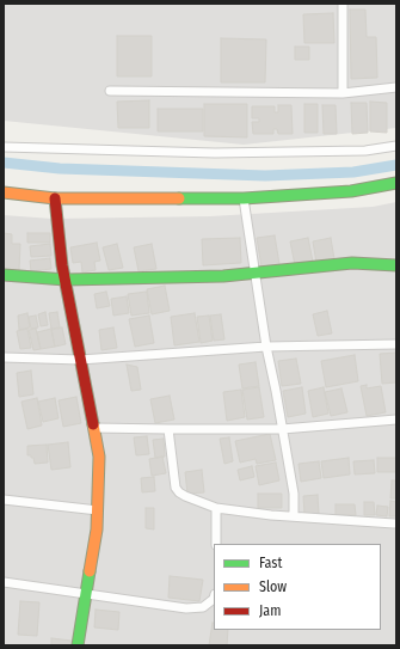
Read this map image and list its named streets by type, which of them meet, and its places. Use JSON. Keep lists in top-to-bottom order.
{
  "legend": ["Fast", "Slow", "Jam"]
}
